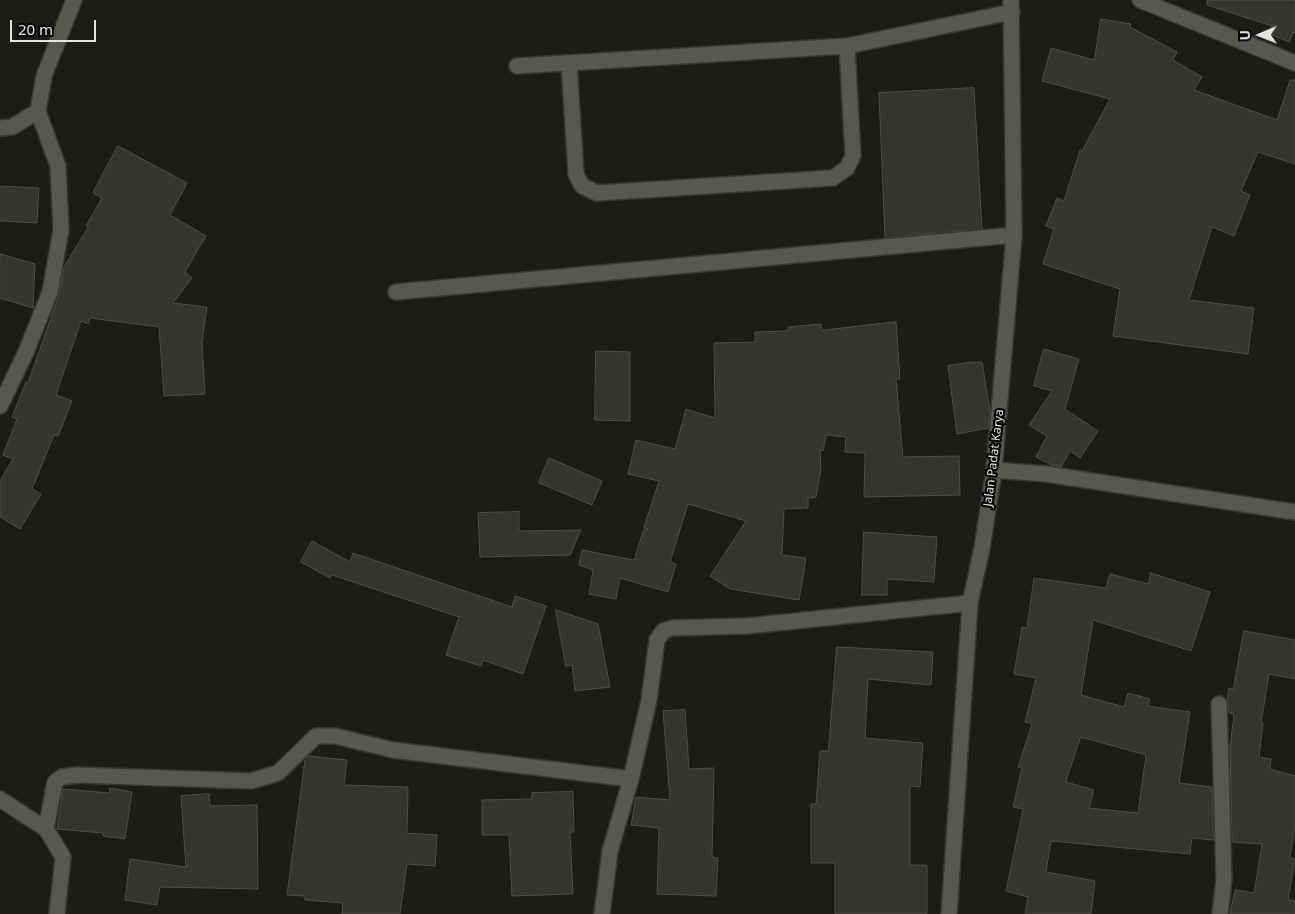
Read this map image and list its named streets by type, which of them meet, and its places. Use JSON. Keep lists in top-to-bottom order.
{
  "streets": {
    "street": ["Jalan Padat Karya"]
  },
  "scale_bar": "20 m",
  "north": "left"
}
